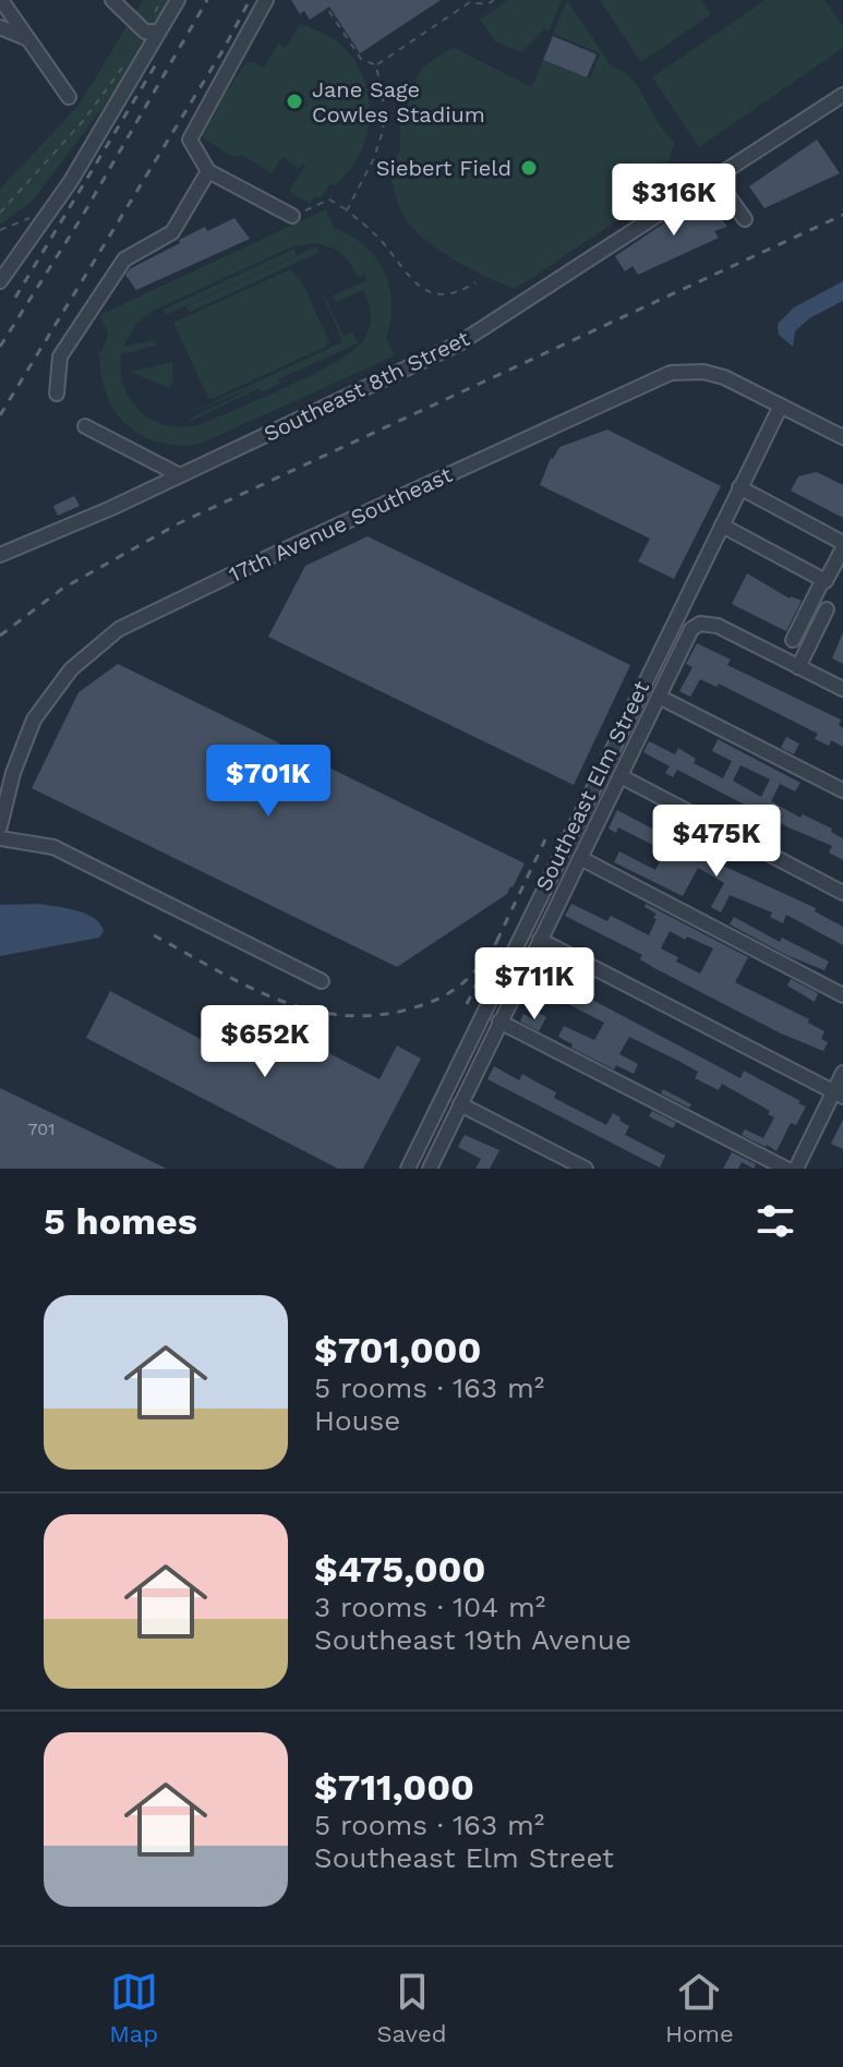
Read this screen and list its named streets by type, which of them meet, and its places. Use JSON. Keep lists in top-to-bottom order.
{
  "streets": {
    "street": ["Southeast 8th Street", "17th Avenue Southeast", "Southeast Elm Street"]
  },
  "crossings": [
    ["17th Avenue Southeast", "Southeast Elm Street"]
  ],
  "places": ["Jane Sage Cowles Stadium", "Siebert Field"],
  "house_numbers": ["701"],
  "page": {
    "price": [
      "$316K",
      "$701K",
      "$475K",
      "$711K",
      "$652K"
    ],
    "heading": "5 homes",
    "list": [
      {
        "name": "$701,000",
        "note": "5 rooms · 163 m² · House"
      },
      {
        "name": "$475,000",
        "note": "3 rooms · 104 m² · Southeast 19th Avenue"
      },
      {
        "name": "$711,000",
        "note": "5 rooms · 163 m² · Southeast Elm Street"
      }
    ],
    "tabs": ["Map", "Saved", "Home"]
  }
}
